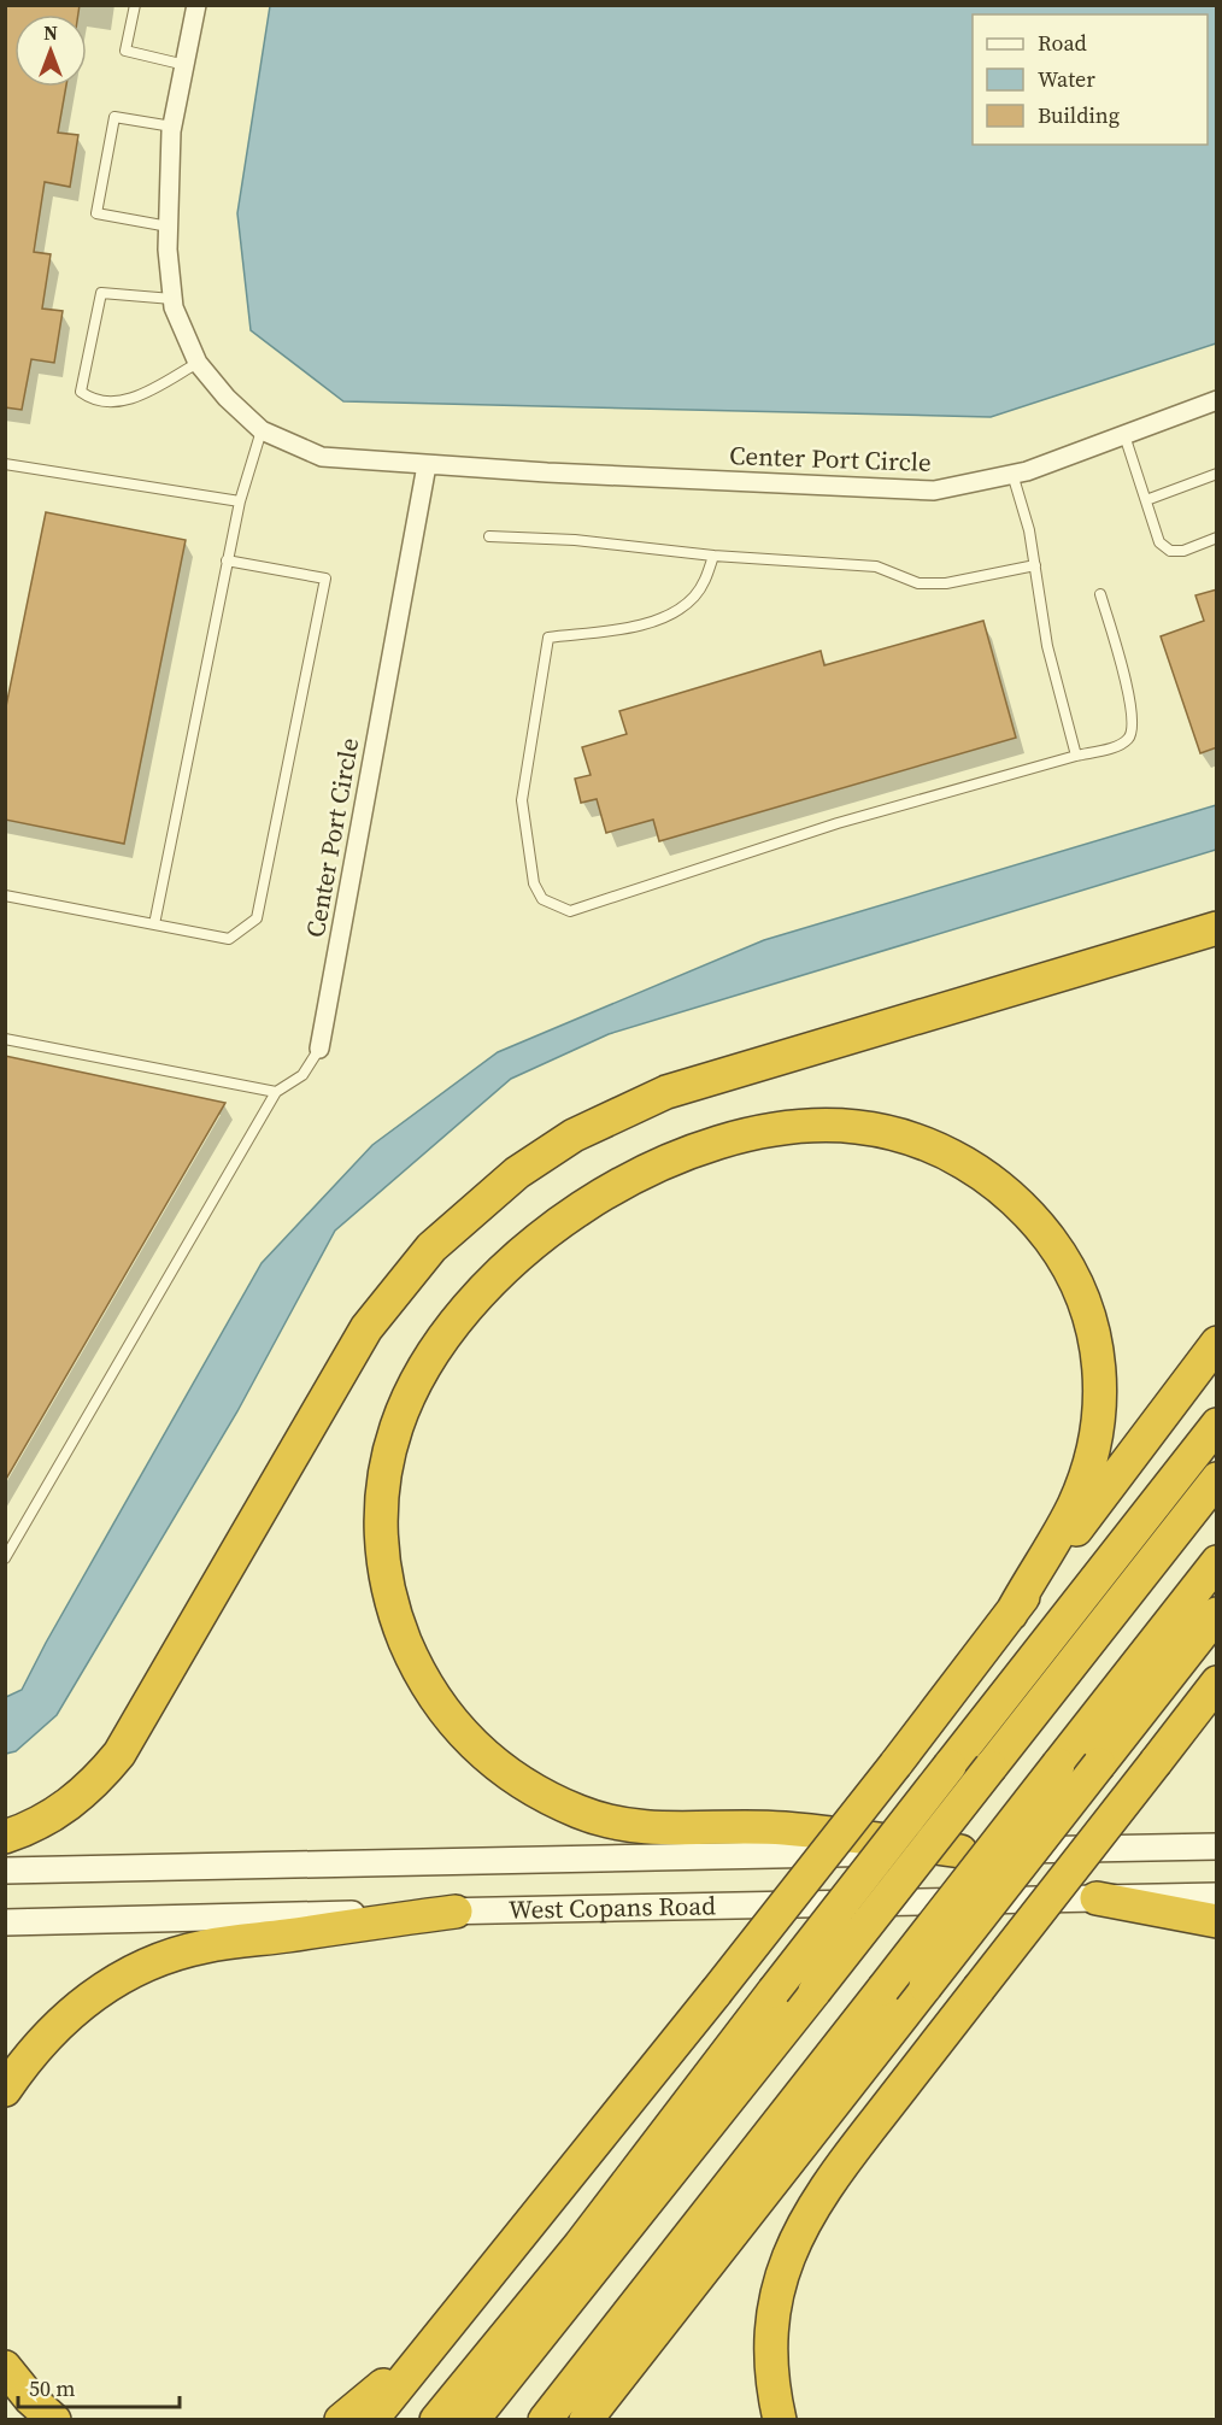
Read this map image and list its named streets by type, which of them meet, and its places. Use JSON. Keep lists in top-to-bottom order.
{
  "streets": {
    "main road": ["West Copans Road"],
    "street": ["Center Port Circle"]
  },
  "legend": ["Road", "Water", "Building"],
  "scale_bar": "50 m",
  "north": "top"
}
